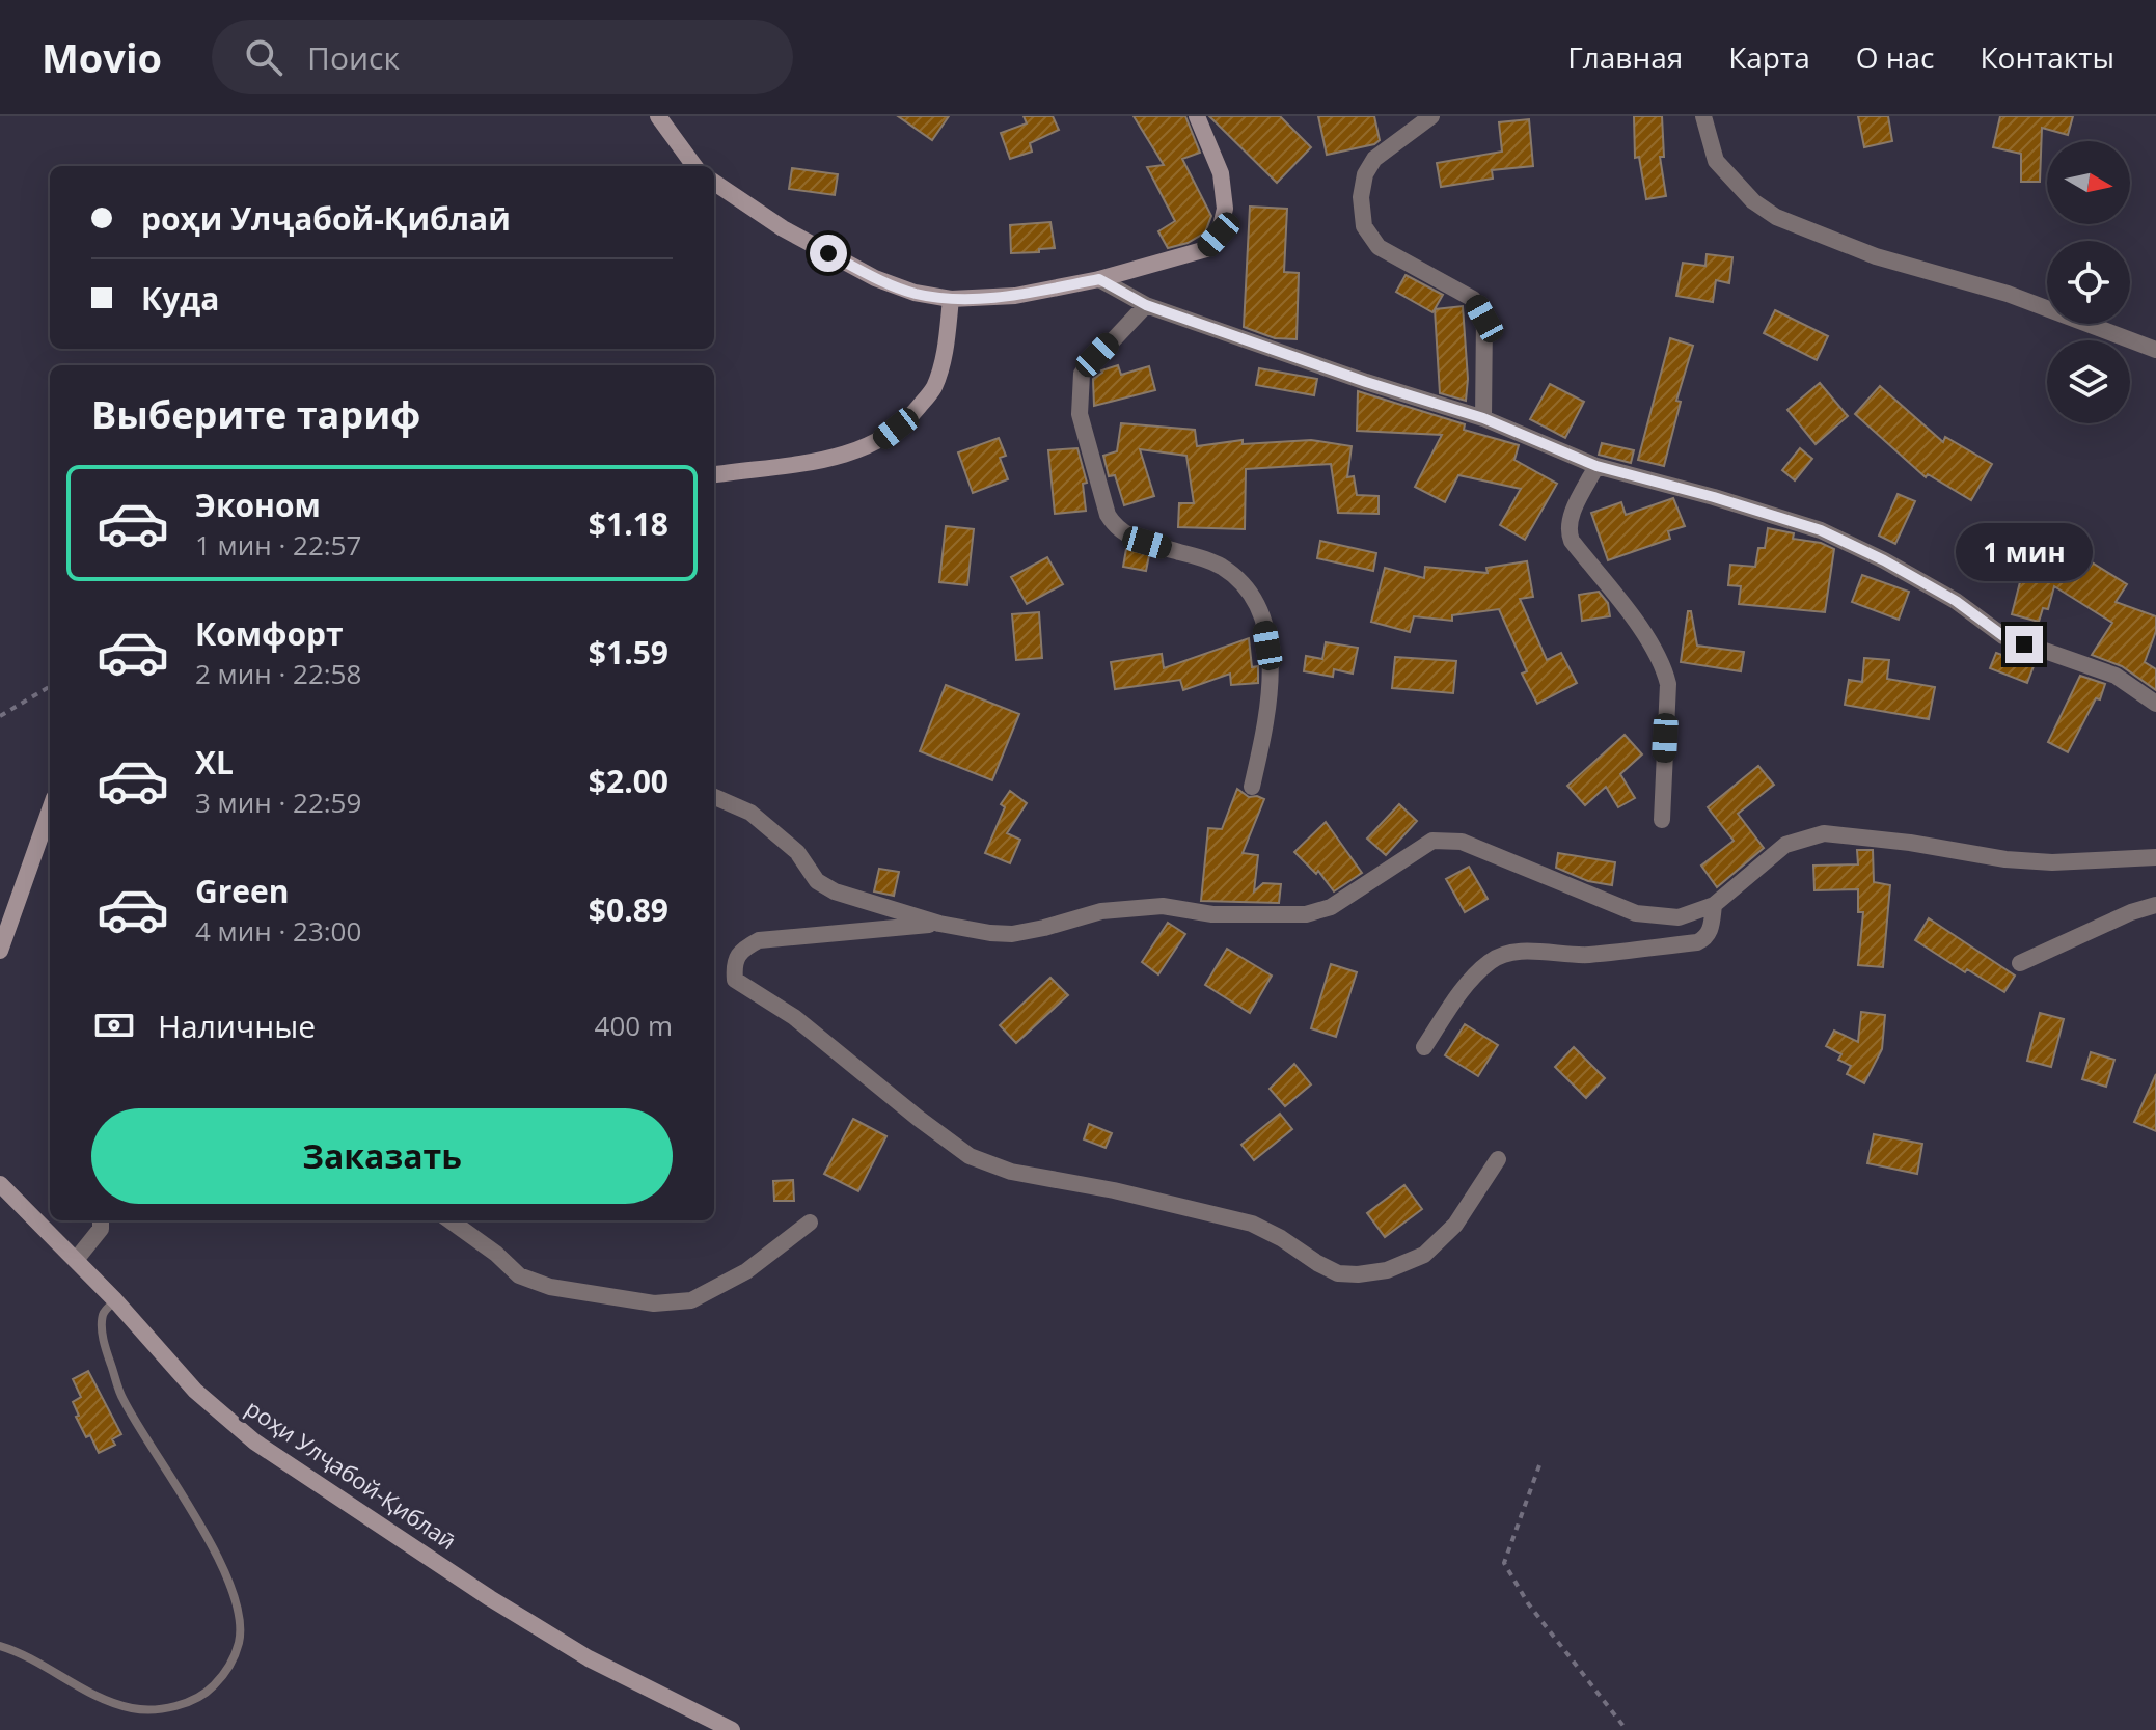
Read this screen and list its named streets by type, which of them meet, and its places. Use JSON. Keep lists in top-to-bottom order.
{
  "streets": {
    "street": ["роҳи Улҷабой-Қиблаӣ"]
  },
  "north": "right",
  "page": {
    "header": "Movio",
    "search": "Поиск",
    "nav": [
      "Главная",
      "Карта",
      "О нас",
      "Контакты"
    ],
    "banner": ["роҳи Улҷабой-Қиблаӣ", "Куда"],
    "heading": "Выберите тариф",
    "list": [
      {
        "name": "Эконом",
        "note": "1 мин · 22:57",
        "value": "$1.18"
      },
      {
        "name": "Комфорт",
        "note": "2 мин · 22:58",
        "value": "$1.59"
      },
      {
        "name": "XL",
        "note": "3 мин · 22:59",
        "value": "$2.00"
      },
      {
        "name": "Green",
        "note": "4 мин · 23:00",
        "value": "$0.89"
      }
    ],
    "bubble": "1 мин",
    "pay": ["Наличные", "400 m"],
    "buttons": "Заказать"
  }
}
